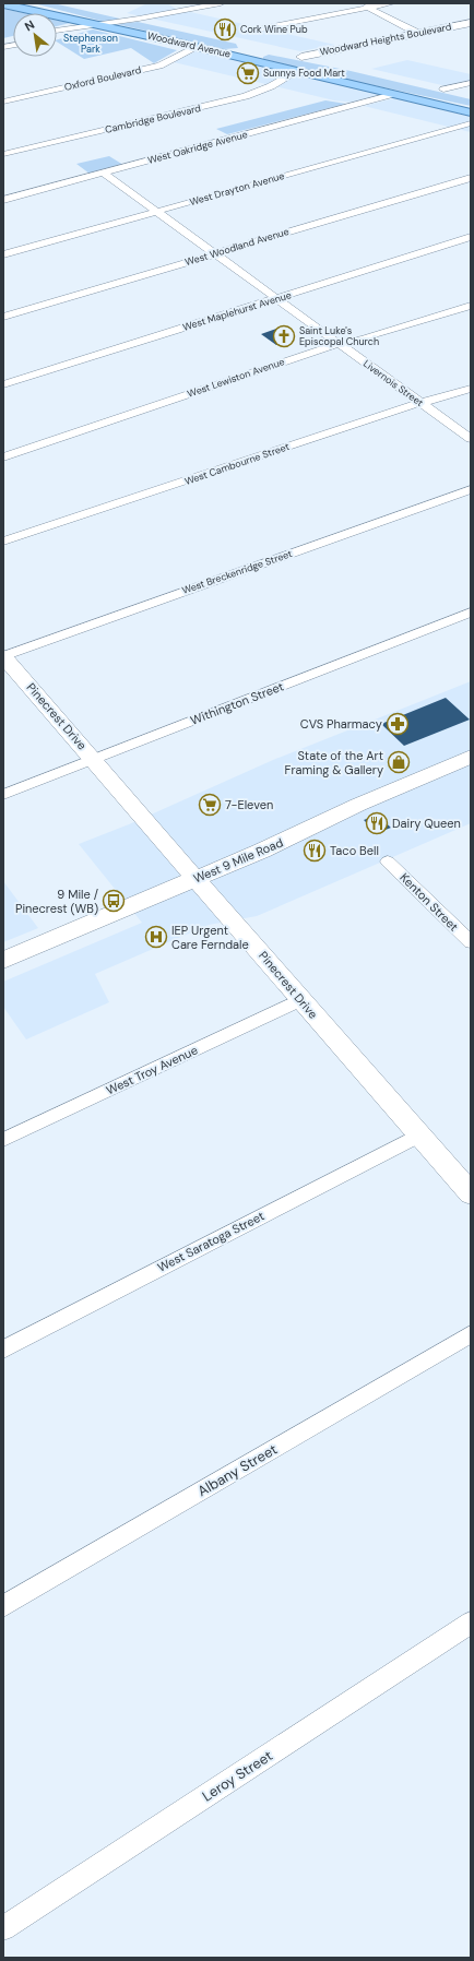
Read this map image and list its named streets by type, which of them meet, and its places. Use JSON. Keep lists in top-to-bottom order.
{
  "streets": {
    "main road": ["Woodward Avenue"],
    "street": [
      "Woodward Heights Boulevard",
      "Oxford Boulevard",
      "Cambridge Boulevard",
      "West Oakridge Avenue",
      "West Drayton Avenue",
      "West Woodland Avenue",
      "West Maplehurst Avenue",
      "West Lewiston Avenue",
      "Livernois Street",
      "West Cambourne Street",
      "West Breckenridge Street",
      "Withington Street",
      "Pinecrest Drive",
      "West 9 Mile Road",
      "Kenton Street",
      "West Troy Avenue",
      "West Saratoga Street",
      "Albany Street",
      "Leroy Street"
    ]
  },
  "crossings": [
    ["Woodward Avenue", "Oxford Boulevard"],
    ["Woodward Avenue", "Cambridge Boulevard"],
    ["Woodward Avenue", "West Oakridge Avenue"],
    ["Woodward Avenue", "West Drayton Avenue"],
    ["West Oakridge Avenue", "Livernois Street"],
    ["West Drayton Avenue", "Livernois Street"],
    ["West Woodland Avenue", "Livernois Street"],
    ["West Maplehurst Avenue", "Livernois Street"],
    ["West Lewiston Avenue", "Livernois Street"],
    ["Livernois Street", "West Cambourne Street"],
    ["West Breckenridge Street", "Pinecrest Drive"],
    ["Withington Street", "Pinecrest Drive"],
    ["Pinecrest Drive", "West 9 Mile Road"],
    ["Pinecrest Drive", "West Troy Avenue"],
    ["Pinecrest Drive", "West Saratoga Street"]
  ],
  "parks": ["Stephenson Park"],
  "places": {
    "restaurant": ["Cork Wine Pub", "Dairy Queen", "Taco Bell"],
    "supermarket": ["Sunnys Food Mart", "7-Eleven"],
    "church": ["Saint Luke's Episcopal Church"],
    "pharmacy": ["CVS Pharmacy"],
    "shop": ["State of the Art Framing & Gallery"],
    "bus stop": ["9 Mile / Pinecrest (WB)"],
    "hospital": ["IEP Urgent Care Ferndale"]
  },
  "north": "top left"
}
